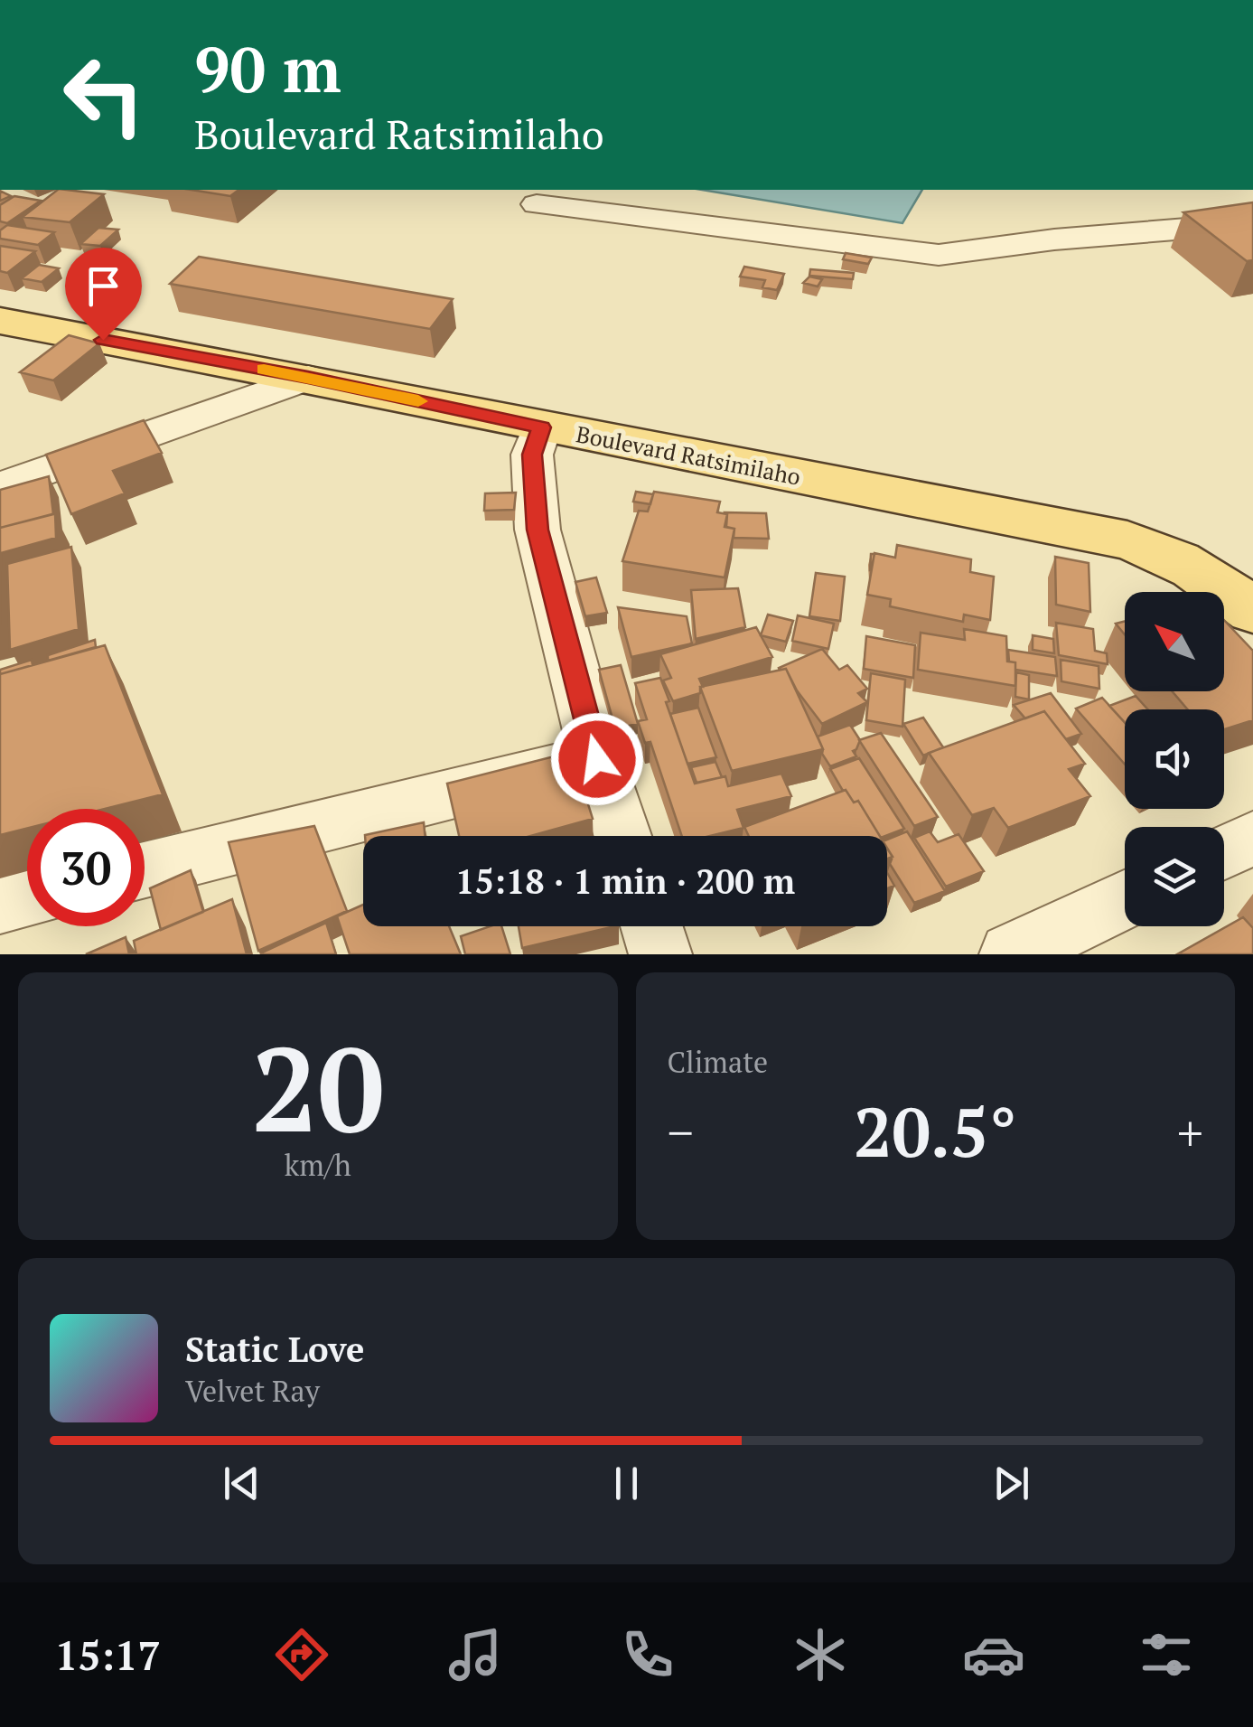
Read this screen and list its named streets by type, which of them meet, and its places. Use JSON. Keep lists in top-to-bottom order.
{
  "streets": {
    "main road": ["Boulevard Ratsimilaho"]
  },
  "north": "top left",
  "page": {
    "turn": ["90 m", "Boulevard Ratsimilaho"],
    "limit": "30",
    "trip": "15:18 · 1 min · 200 m",
    "tile": [
      ["20", "km/h"],
      "Climate"
    ],
    "heat": ["−", "20.5°", "+"],
    "song": ["Static Love", "Velvet Ray"],
    "tabs": "15:17"
  }
}
